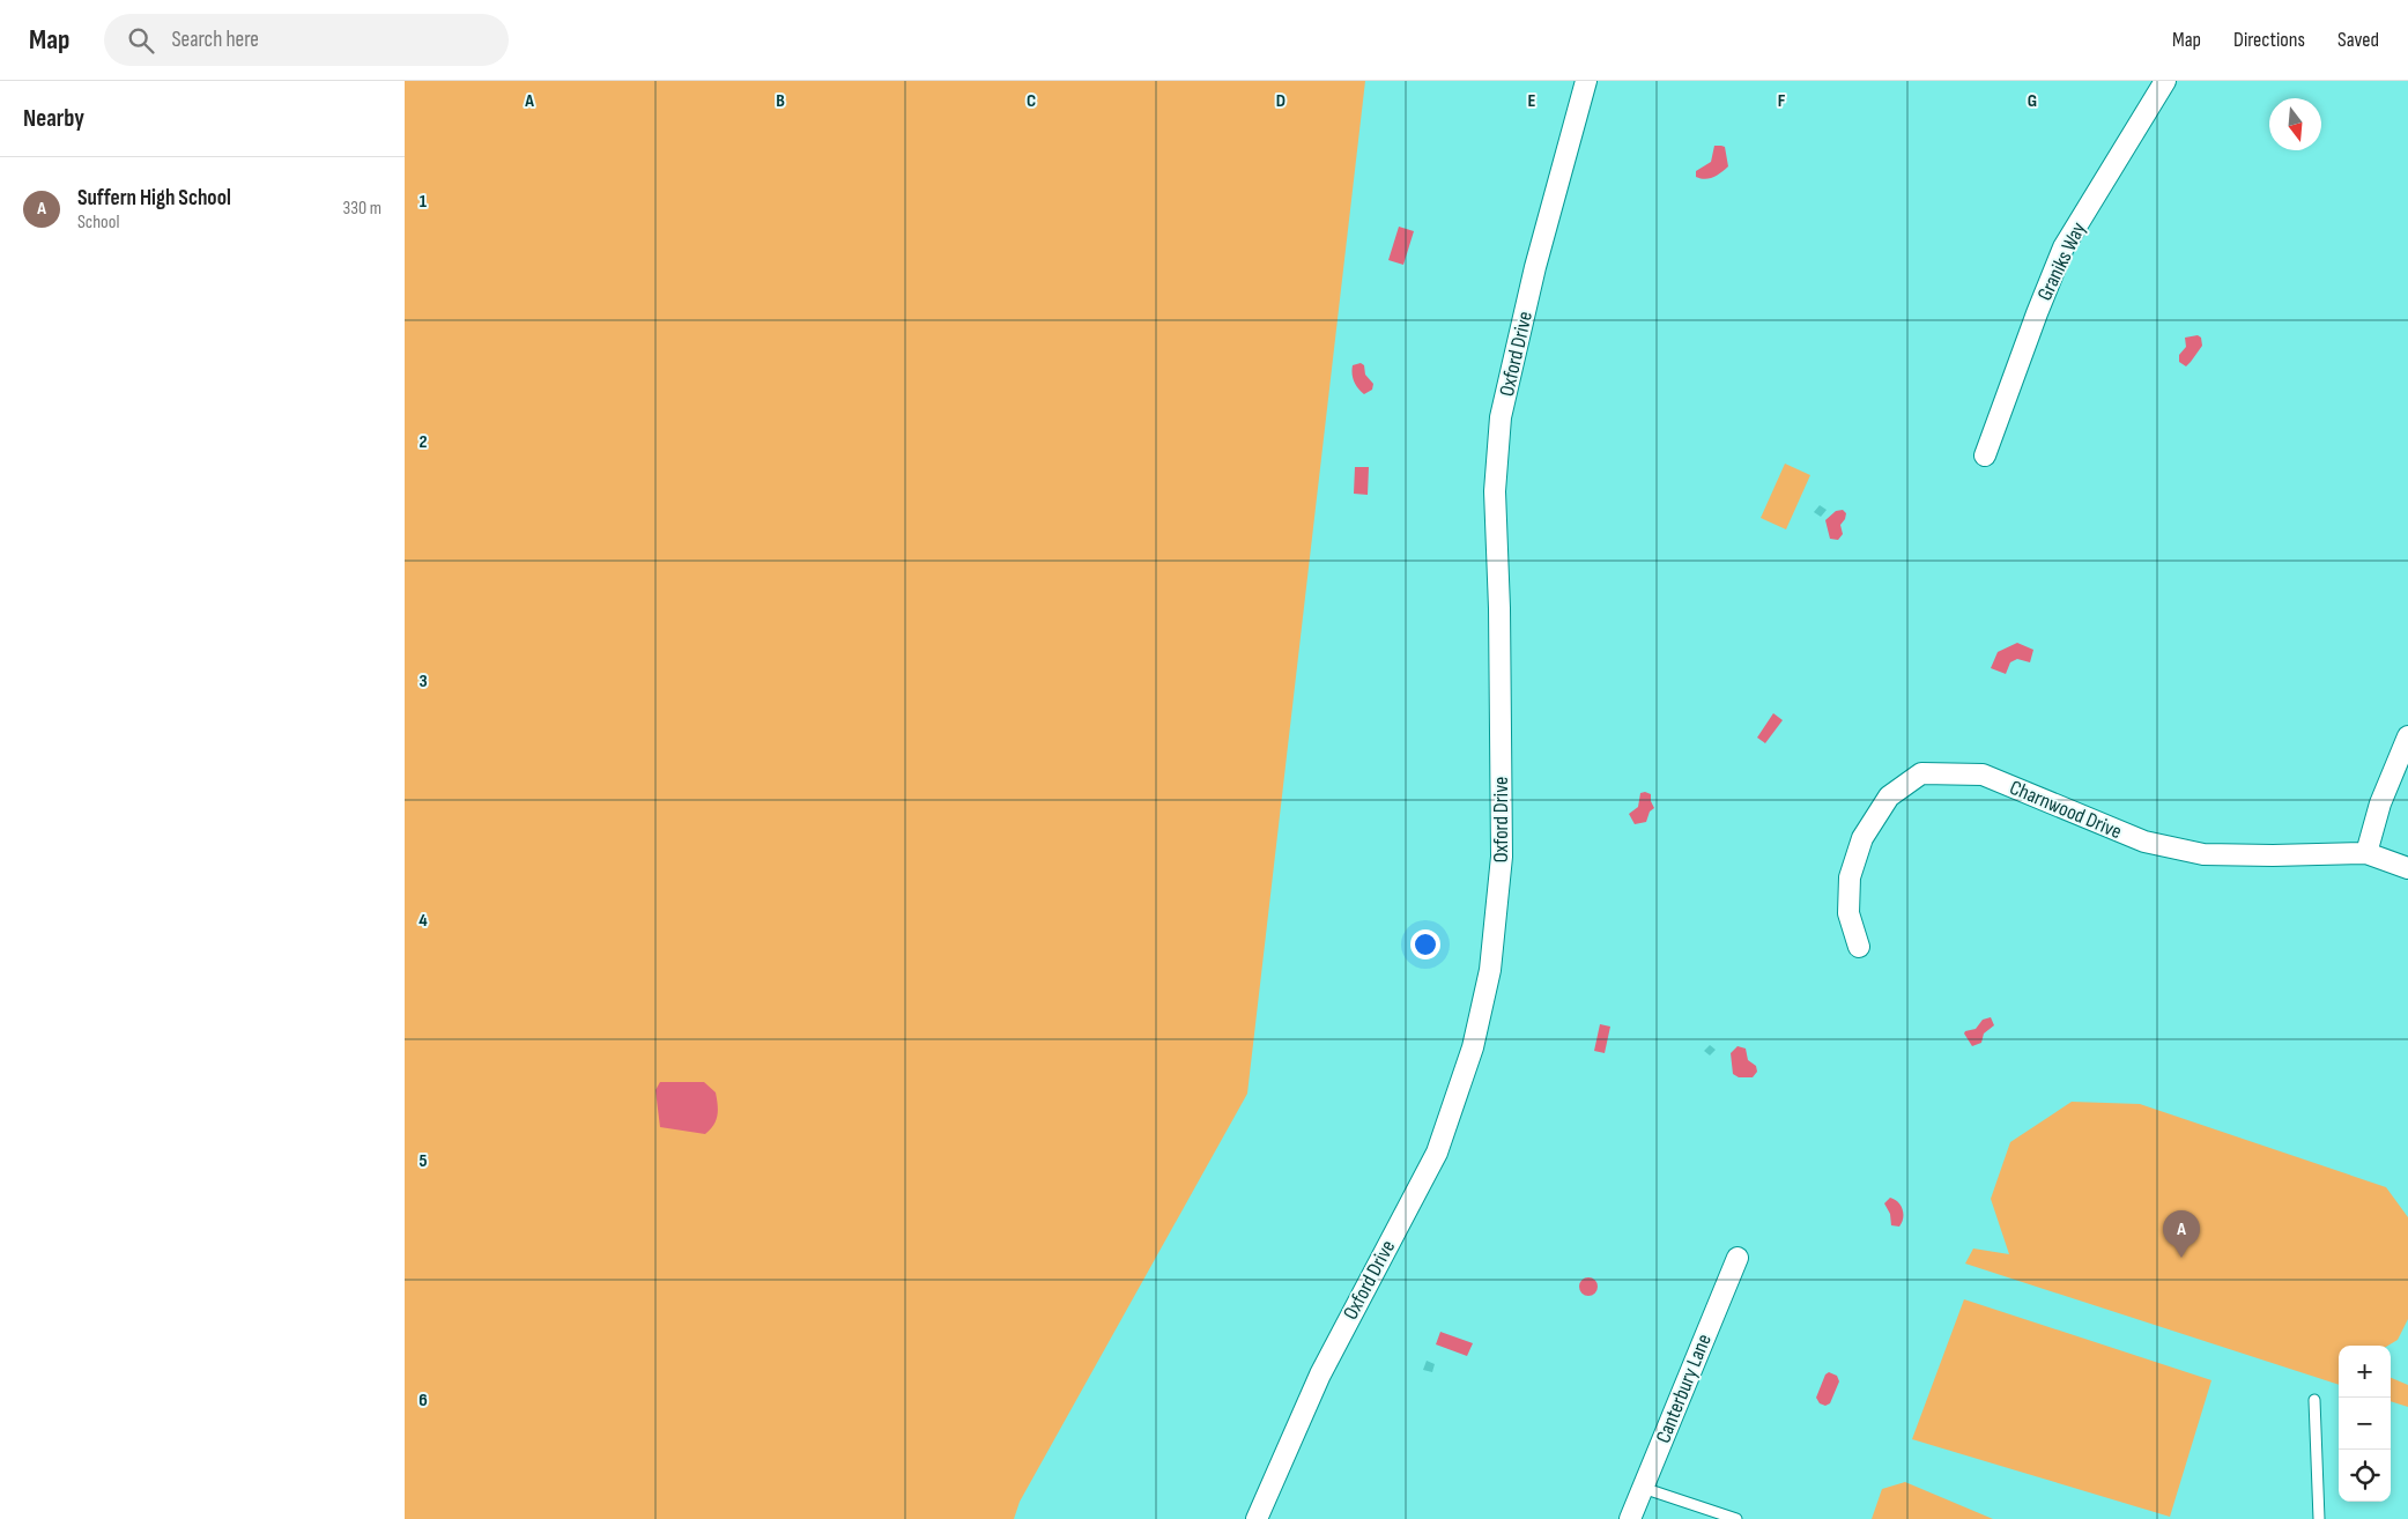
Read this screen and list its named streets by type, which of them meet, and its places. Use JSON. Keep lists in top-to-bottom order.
{
  "streets": {
    "street": [
      "Graniks Way",
      "Oxford Drive",
      "Charnwood Drive",
      "Canterbury Lane"
    ]
  },
  "north": "bottom",
  "page": {
    "header": "Map",
    "search": "Search here",
    "nav": ["Map", "Directions", "Saved"],
    "heading": "Nearby",
    "list": [
      {
        "mark": "A",
        "name": "Suffern High School",
        "note": "School",
        "value": "330 m"
      }
    ],
    "pins": "A",
    "map_buttons": ["+", "−"]
  },
  "grid": {
    "columns": [
      "A",
      "B",
      "C",
      "D",
      "E",
      "F",
      "G"
    ],
    "rows": [
      "1",
      "2",
      "3",
      "4",
      "5",
      "6"
    ]
  }
}
